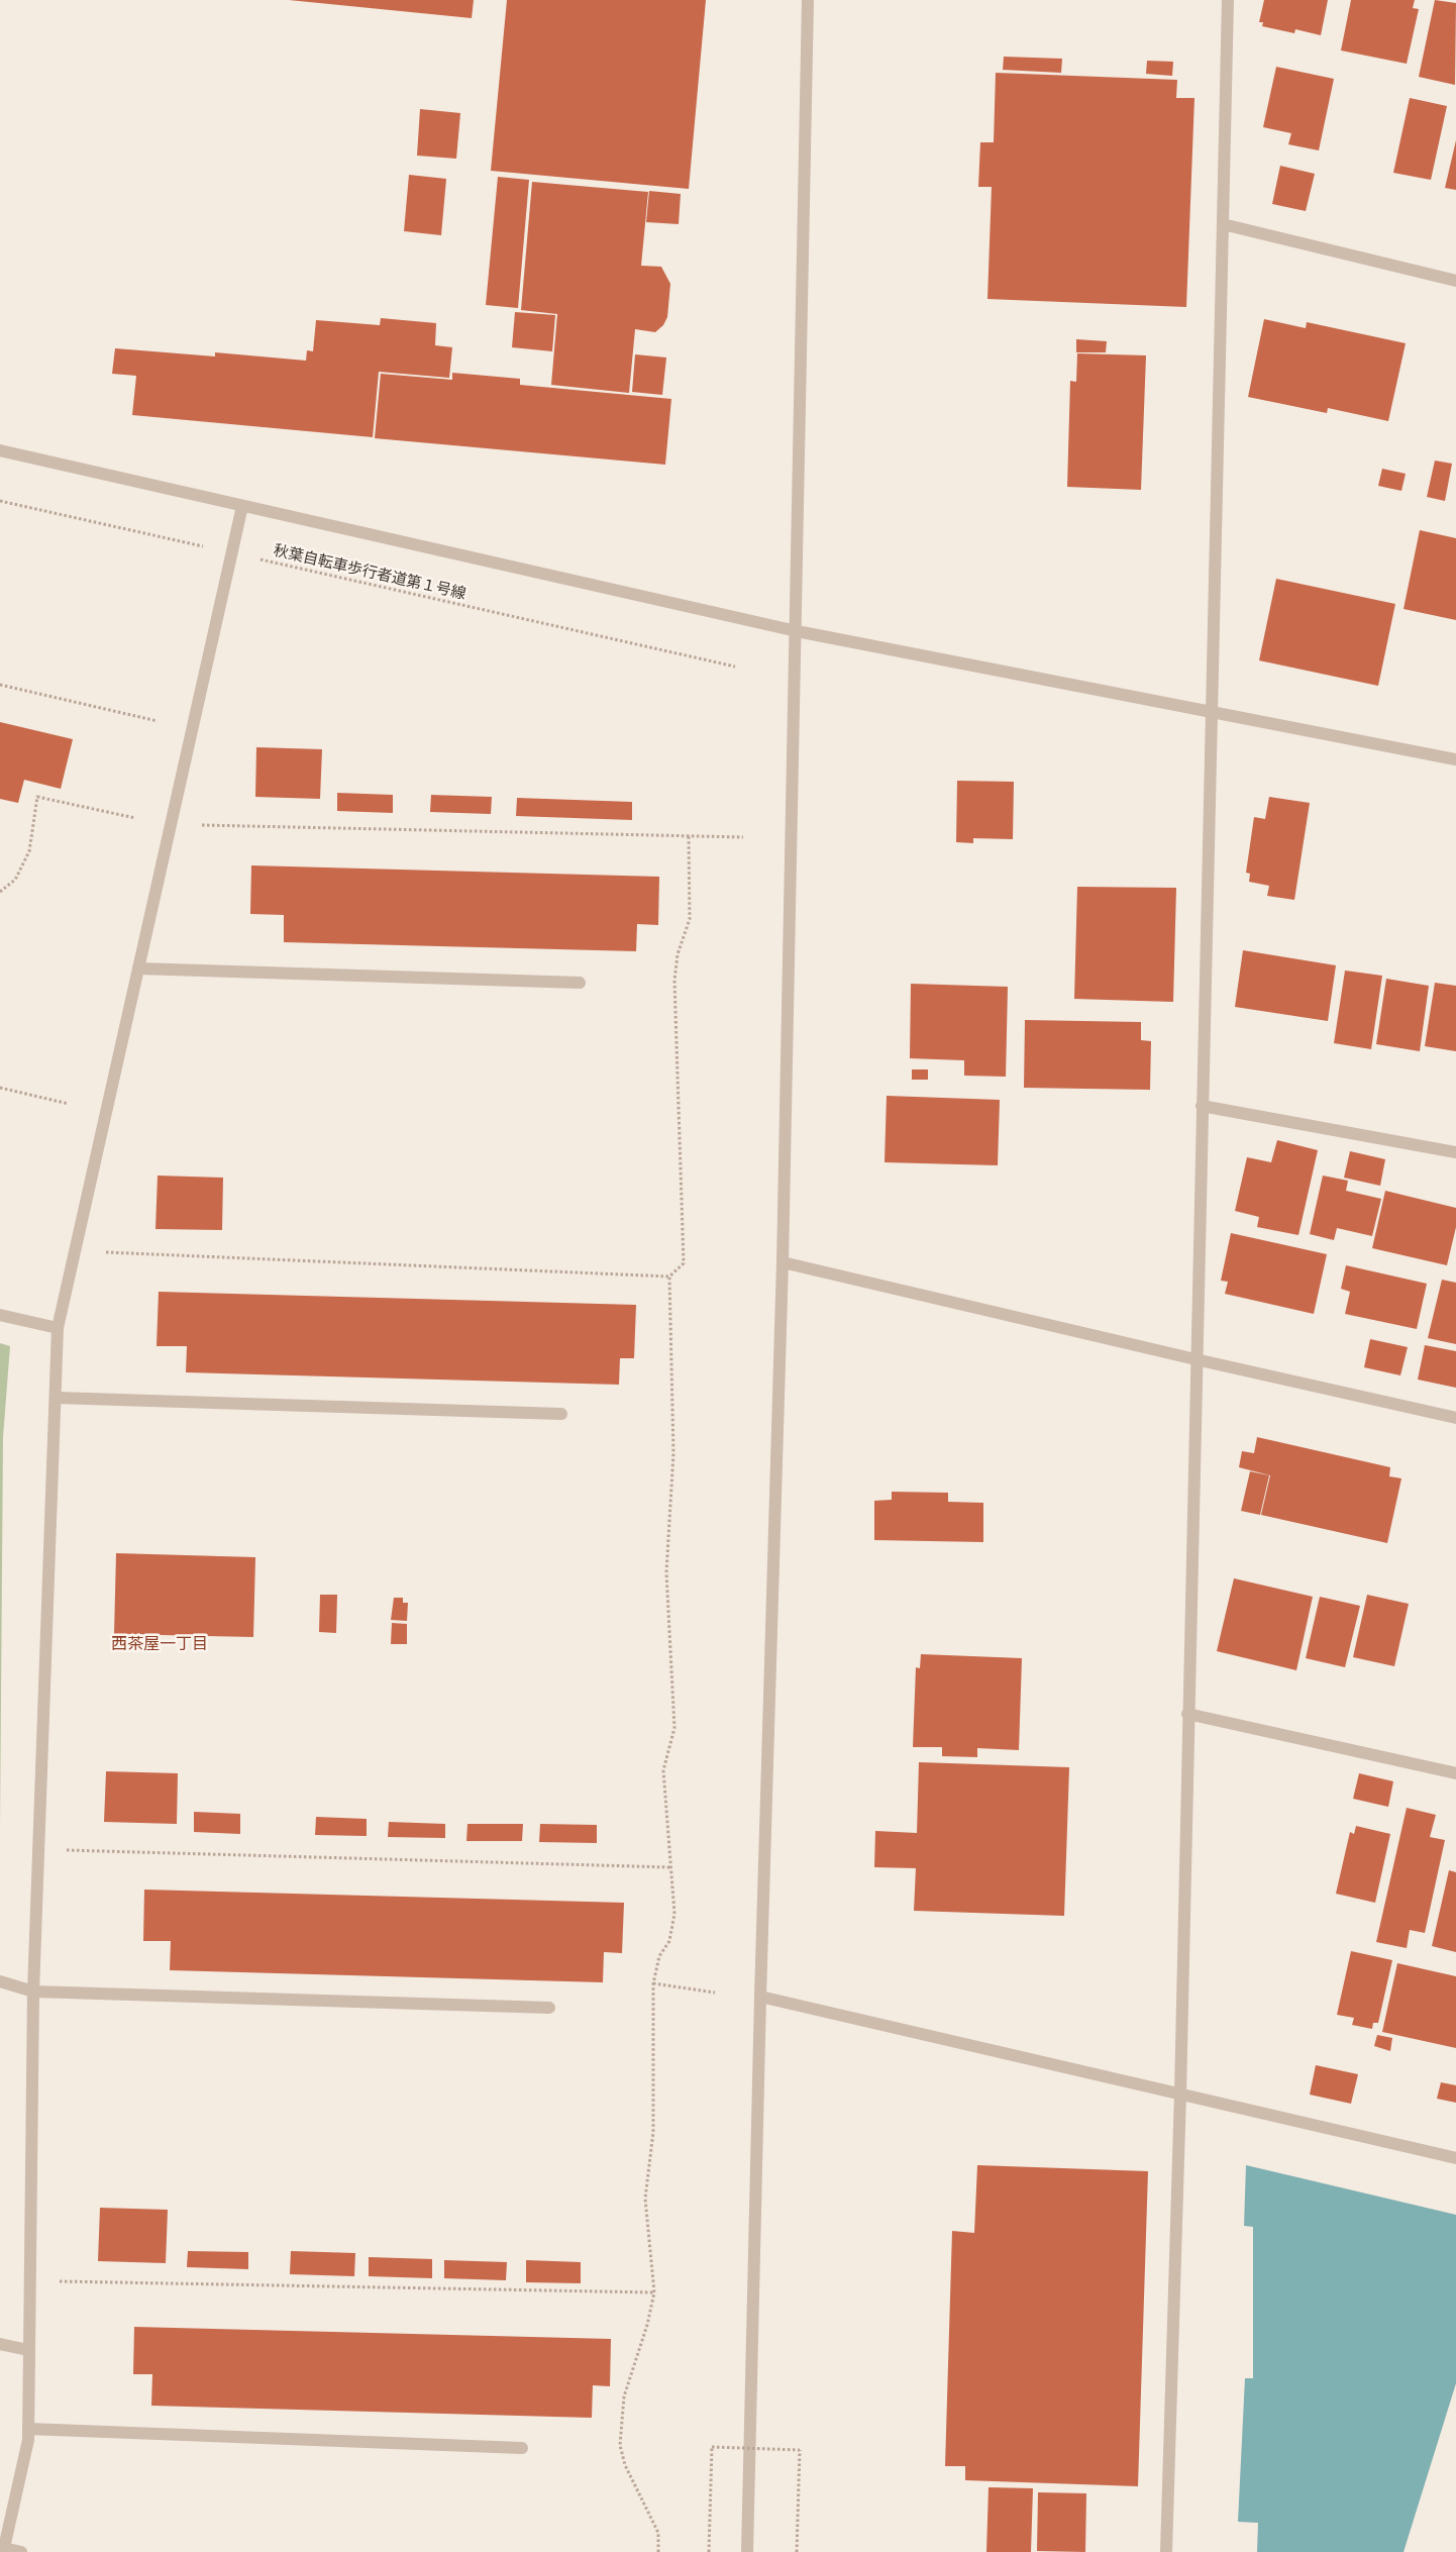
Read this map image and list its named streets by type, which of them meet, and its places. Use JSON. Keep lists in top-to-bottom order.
{
  "streets": {
    "path": ["秋葉自転車歩行者道第１号線"]
  },
  "districts": ["西茶屋一丁目"]
}
